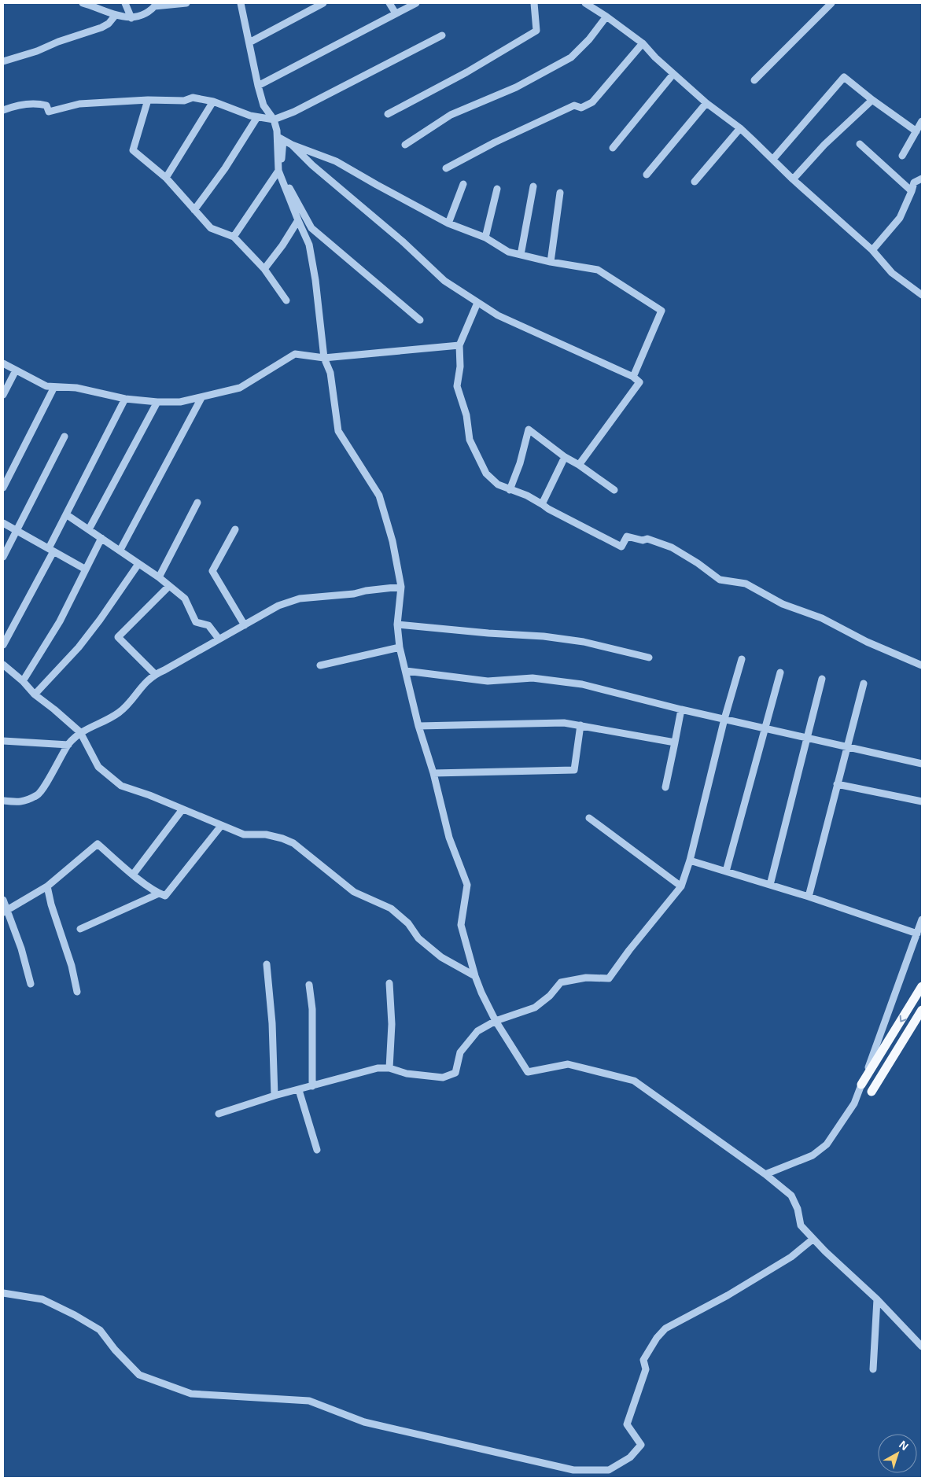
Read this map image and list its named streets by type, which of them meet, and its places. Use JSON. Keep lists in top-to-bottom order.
{
  "north": "top right"
}
